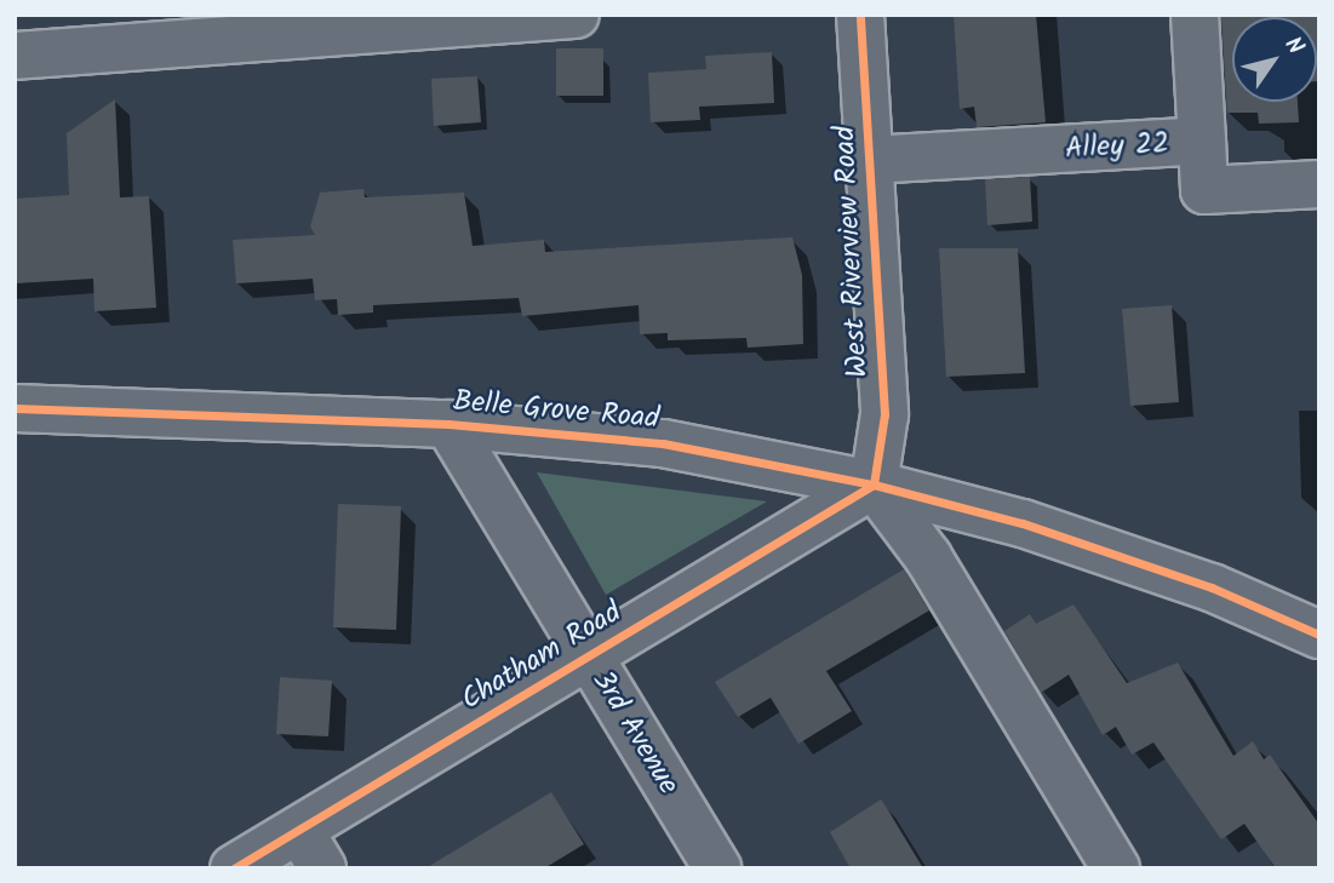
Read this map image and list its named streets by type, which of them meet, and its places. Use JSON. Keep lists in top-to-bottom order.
{
  "streets": {
    "street": [
      "Alley 22",
      "West Riverview Road",
      "Belle Grove Road",
      "Chatham Road",
      "3rd Avenue"
    ]
  },
  "crossings": [
    ["Alley 22", "West Riverview Road"],
    ["West Riverview Road", "Belle Grove Road"],
    ["West Riverview Road", "Chatham Road"],
    ["Belle Grove Road", "Chatham Road"],
    ["Belle Grove Road", "3rd Avenue"],
    ["Chatham Road", "3rd Avenue"]
  ],
  "north": "top right"
}
